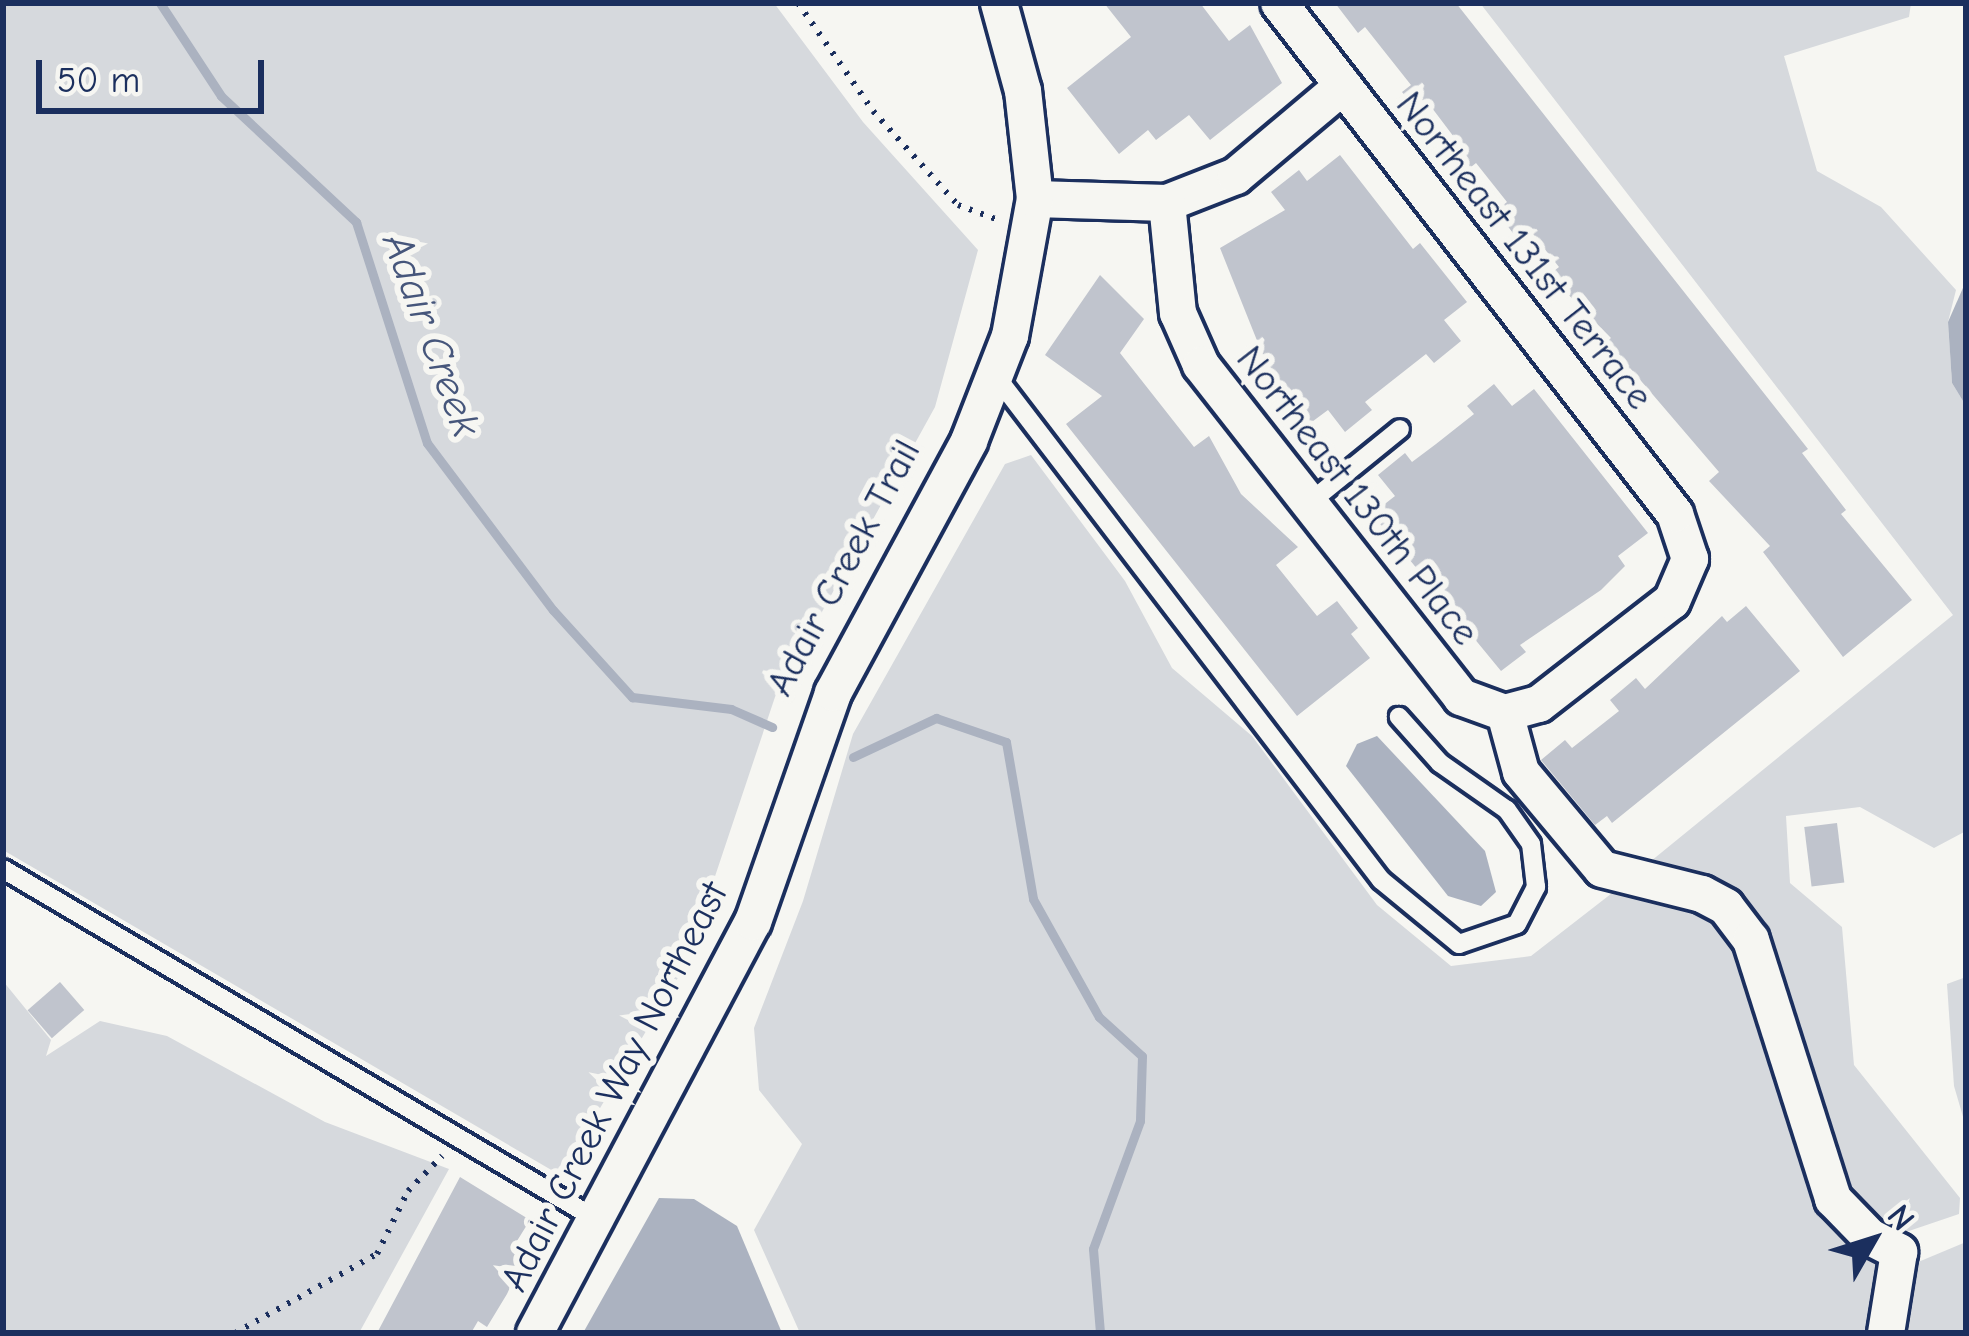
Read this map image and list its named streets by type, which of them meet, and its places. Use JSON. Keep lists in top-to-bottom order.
{
  "streets": {
    "street": ["Northeast 131st Terrace", "Northeast 130th Place", "Adair Creek Way Northeast"]
  },
  "crossings": [
    ["Northeast 131st Terrace", "Northeast 130th Place"]
  ],
  "water": ["Adair Creek"],
  "scale_bar": "50 m",
  "north": "top right"
}
